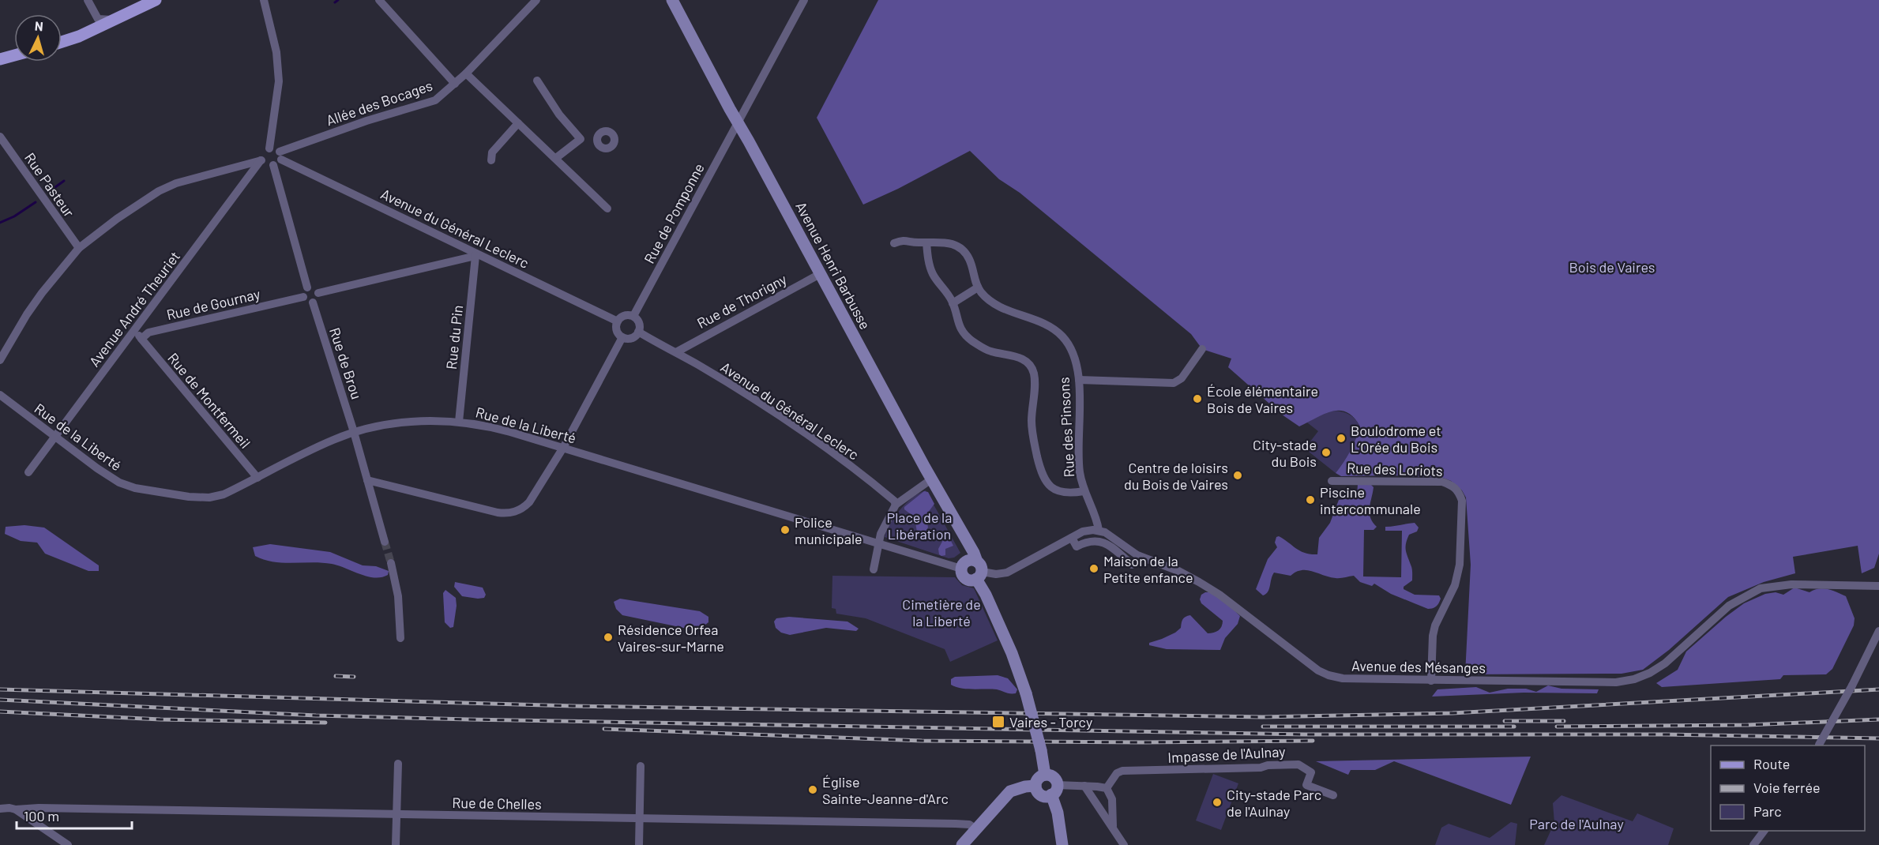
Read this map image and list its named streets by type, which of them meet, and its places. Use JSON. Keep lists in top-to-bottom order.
{
  "streets": {
    "main road": ["Avenue Henri Barbusse"],
    "street": [
      "Allée des Bocages",
      "Rue Pasteur",
      "Rue de Pomponne",
      "Avenue du Général Leclerc",
      "Rue de Thorigny",
      "Rue de Gournay",
      "Avenue André Theuriet",
      "Rue du Pin",
      "Rue de Brou",
      "Rue de Montfermeil",
      "Rue de la Liberté",
      "Rue des Pinsons",
      "Rue des Loriots",
      "Avenue des Mésanges",
      "Impasse de l'Aulnay",
      "Rue de Chelles"
    ]
  },
  "crossings": [
    ["Allée des Bocages", "Avenue du Général Leclerc"],
    ["Allée des Bocages", "Avenue André Theuriet"],
    ["Rue de Pomponne", "Avenue du Général Leclerc"],
    ["Rue de Pomponne", "Avenue Henri Barbusse"],
    ["Avenue du Général Leclerc", "Rue de Thorigny"],
    ["Avenue du Général Leclerc", "Avenue André Theuriet"],
    ["Avenue du Général Leclerc", "Rue du Pin"],
    ["Avenue Henri Barbusse", "Rue de Thorigny"],
    ["Avenue Henri Barbusse", "Rue de la Liberté"],
    ["Rue de Gournay", "Rue de Brou"],
    ["Rue de Gournay", "Rue de Montfermeil"],
    ["Avenue André Theuriet", "Rue de la Liberté"],
    ["Rue du Pin", "Rue de la Liberté"],
    ["Rue de Brou", "Rue de la Liberté"],
    ["Rue de Montfermeil", "Rue de la Liberté"],
    ["Rue des Pinsons", "Avenue des Mésanges"],
    ["Rue des Loriots", "Avenue des Mésanges"]
  ],
  "parks": [
    "Bois de Vaires",
    "Place de la Libération",
    "Cimetière de la Liberté",
    "Parc de l'Aulnay"
  ],
  "places": {
    "other": [
      "École élémentaire Bois de Vaires",
      "Boulodrome et L’Orée du Bois",
      "City-stade du Bois",
      "Centre de loisirs du Bois de Vaires",
      "Piscine intercommunale",
      "Police municipale",
      "Maison de la Petite enfance",
      "Résidence Orfea Vaires-sur-Marne",
      "Église Sainte-Jeanne-d'Arc",
      "City-stade Parc de l'Aulnay"
    ],
    "transit": ["Vaires - Torcy"]
  },
  "legend": ["Route", "Voie ferrée", "Parc"],
  "scale_bar": "100 m",
  "north": "top"
}
